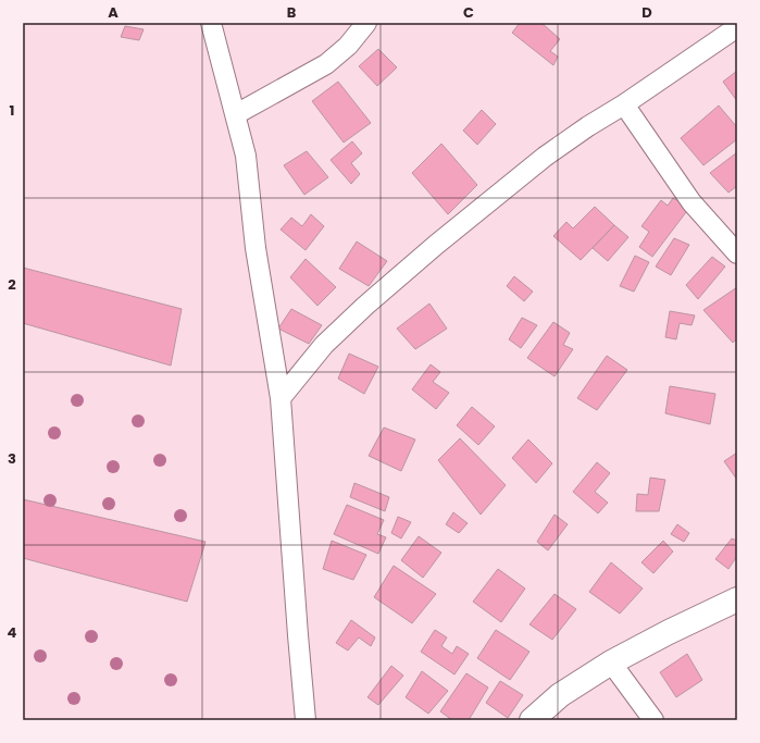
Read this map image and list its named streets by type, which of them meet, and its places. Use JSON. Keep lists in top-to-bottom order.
{
  "grid": {
    "columns": [
      "A",
      "B",
      "C",
      "D"
    ],
    "rows": [
      "1",
      "2",
      "3",
      "4"
    ]
  }
}
